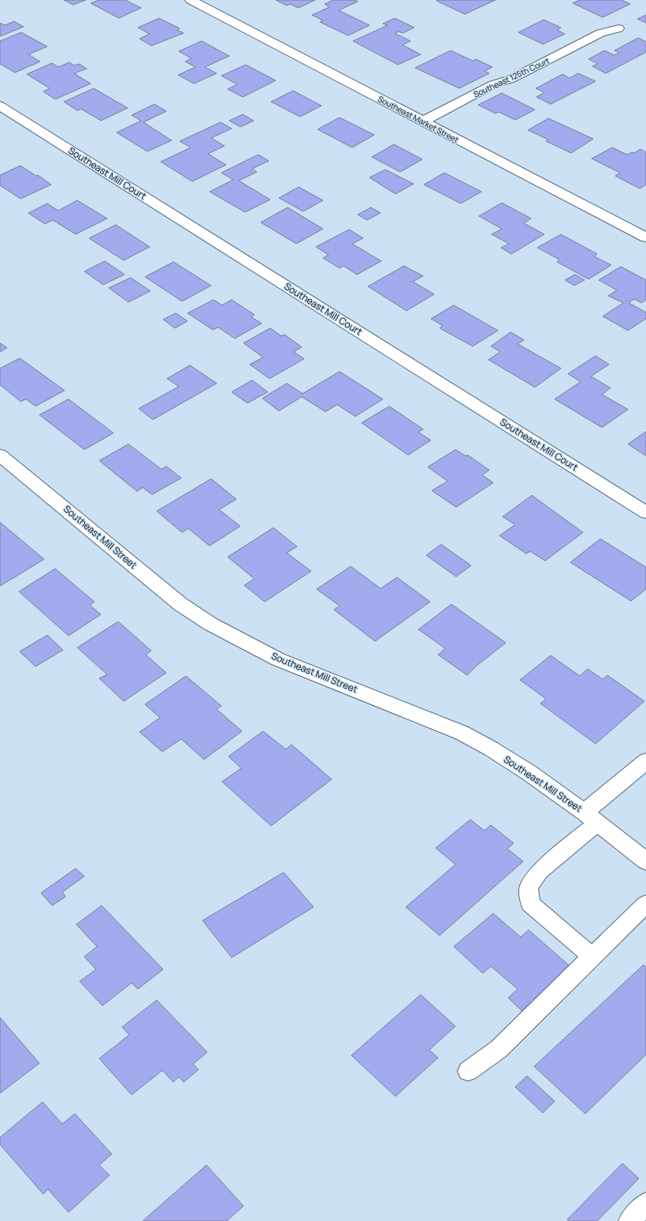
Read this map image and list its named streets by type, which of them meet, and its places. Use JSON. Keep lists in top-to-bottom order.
{
  "streets": {
    "street": [
      "Southeast 125th Court",
      "Southeast Market Street",
      "Southeast Mill Court",
      "Southeast Mill Street"
    ]
  },
  "crossings": [
    ["Southeast 125th Court", "Southeast Market Street"]
  ]
}
